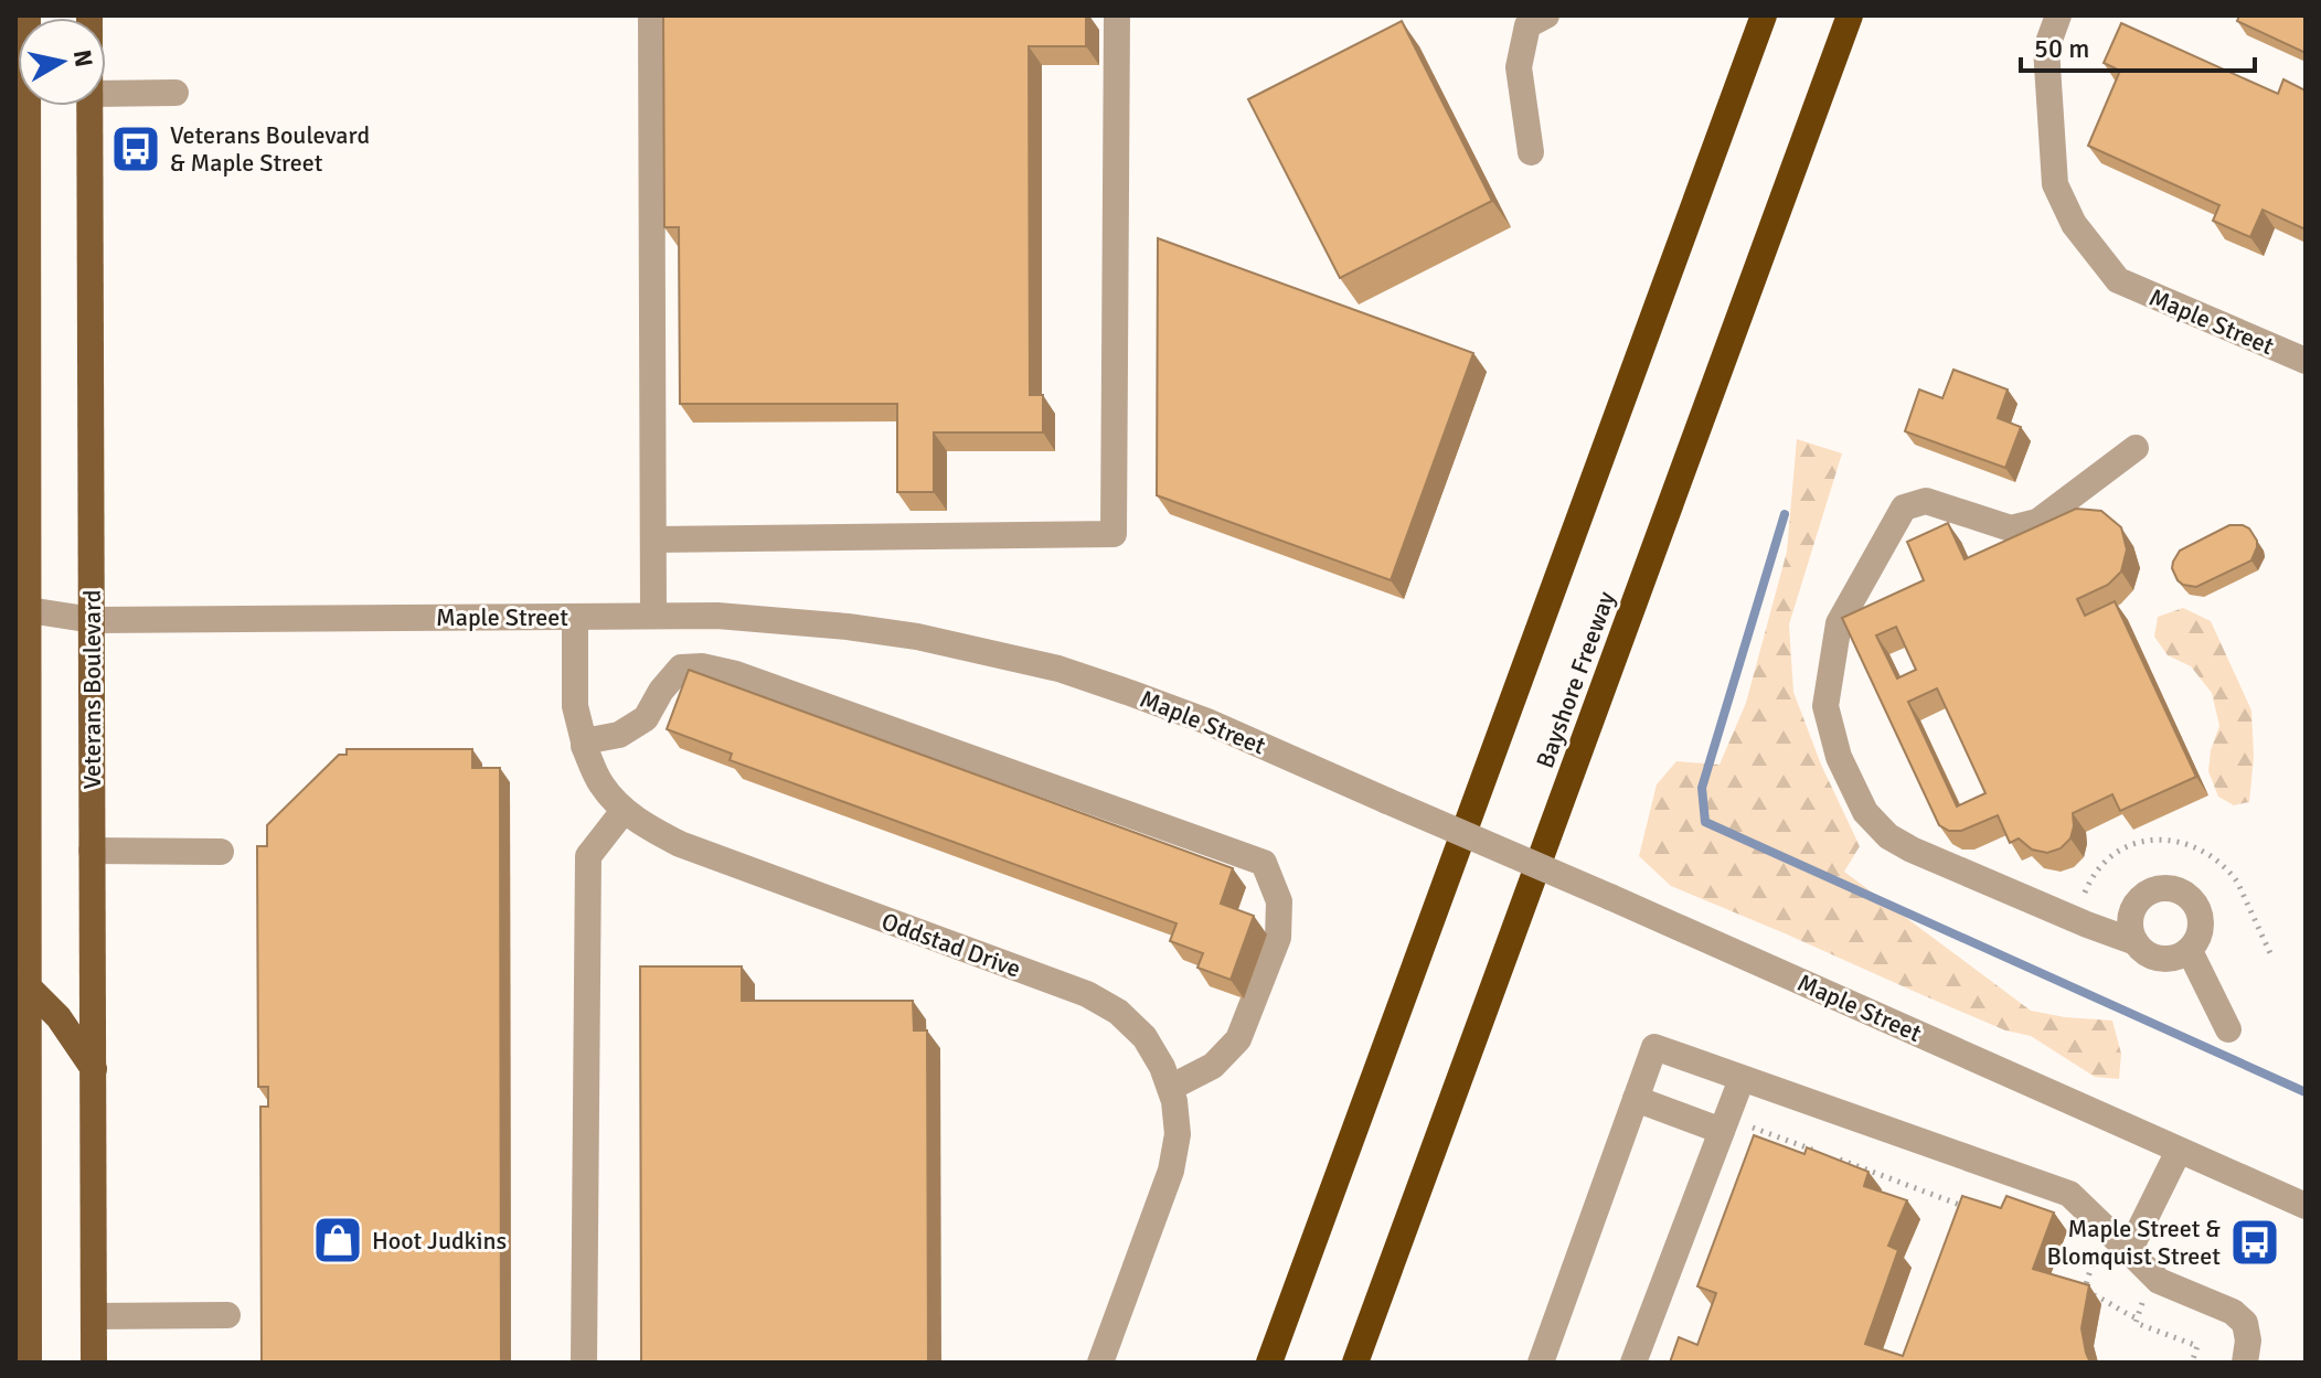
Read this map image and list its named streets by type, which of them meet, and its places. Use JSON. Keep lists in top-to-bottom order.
{
  "streets": {
    "highway": ["Bayshore Freeway"],
    "main road": ["Veterans Boulevard"],
    "street": ["Maple Street", "Oddstad Drive"]
  },
  "crossings": [
    ["Maple Street", "Veterans Boulevard"],
    ["Maple Street", "Oddstad Drive"]
  ],
  "places": {
    "bus stop": ["Veterans Boulevard & Maple Street", "Maple Street & Blomquist Street"],
    "shop": ["Hoot Judkins"]
  },
  "scale_bar": "50 m",
  "north": "right"
}
